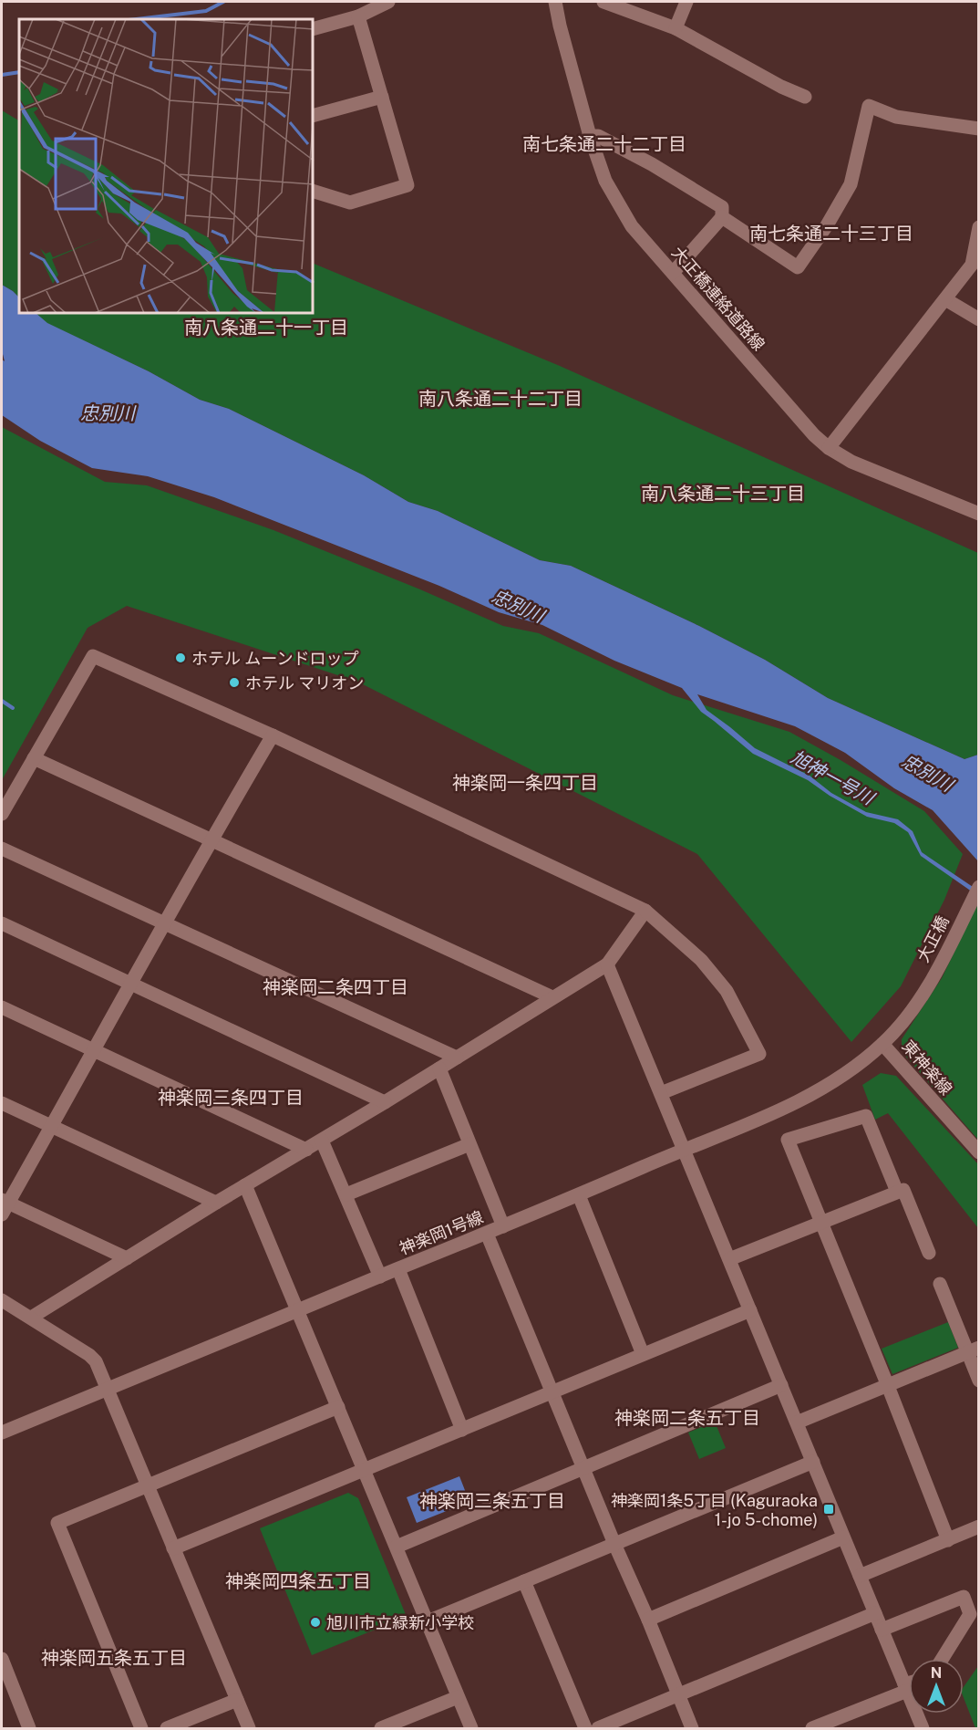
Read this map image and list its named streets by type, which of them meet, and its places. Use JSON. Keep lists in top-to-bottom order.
{
  "streets": {
    "street": [
      "大正橋連絡道路線",
      "大正橋",
      "東神楽線",
      "神楽岡1号線"
    ]
  },
  "crossings": [
    ["大正橋", "東神楽線"],
    ["東神楽線", "神楽岡1号線"]
  ],
  "districts": [
    "南七条通二十二丁目",
    "南七条通二十三丁目",
    "南八条通二十一丁目",
    "南八条通二十二丁目",
    "南八条通二十三丁目",
    "神楽岡一条四丁目",
    "神楽岡二条四丁目",
    "神楽岡三条四丁目",
    "神楽岡二条五丁目",
    "神楽岡三条五丁目",
    "神楽岡四条五丁目",
    "神楽岡五条五丁目"
  ],
  "water": ["忠別川", "旭神一号川"],
  "places": {
    "other": ["ホテル ムーンドロップ", "ホテル マリオン", "旭川市立緑新小学校"],
    "transit": ["神楽岡1条5丁目 (Kaguraoka 1-jo 5-chome)"]
  },
  "north": "top"
}
